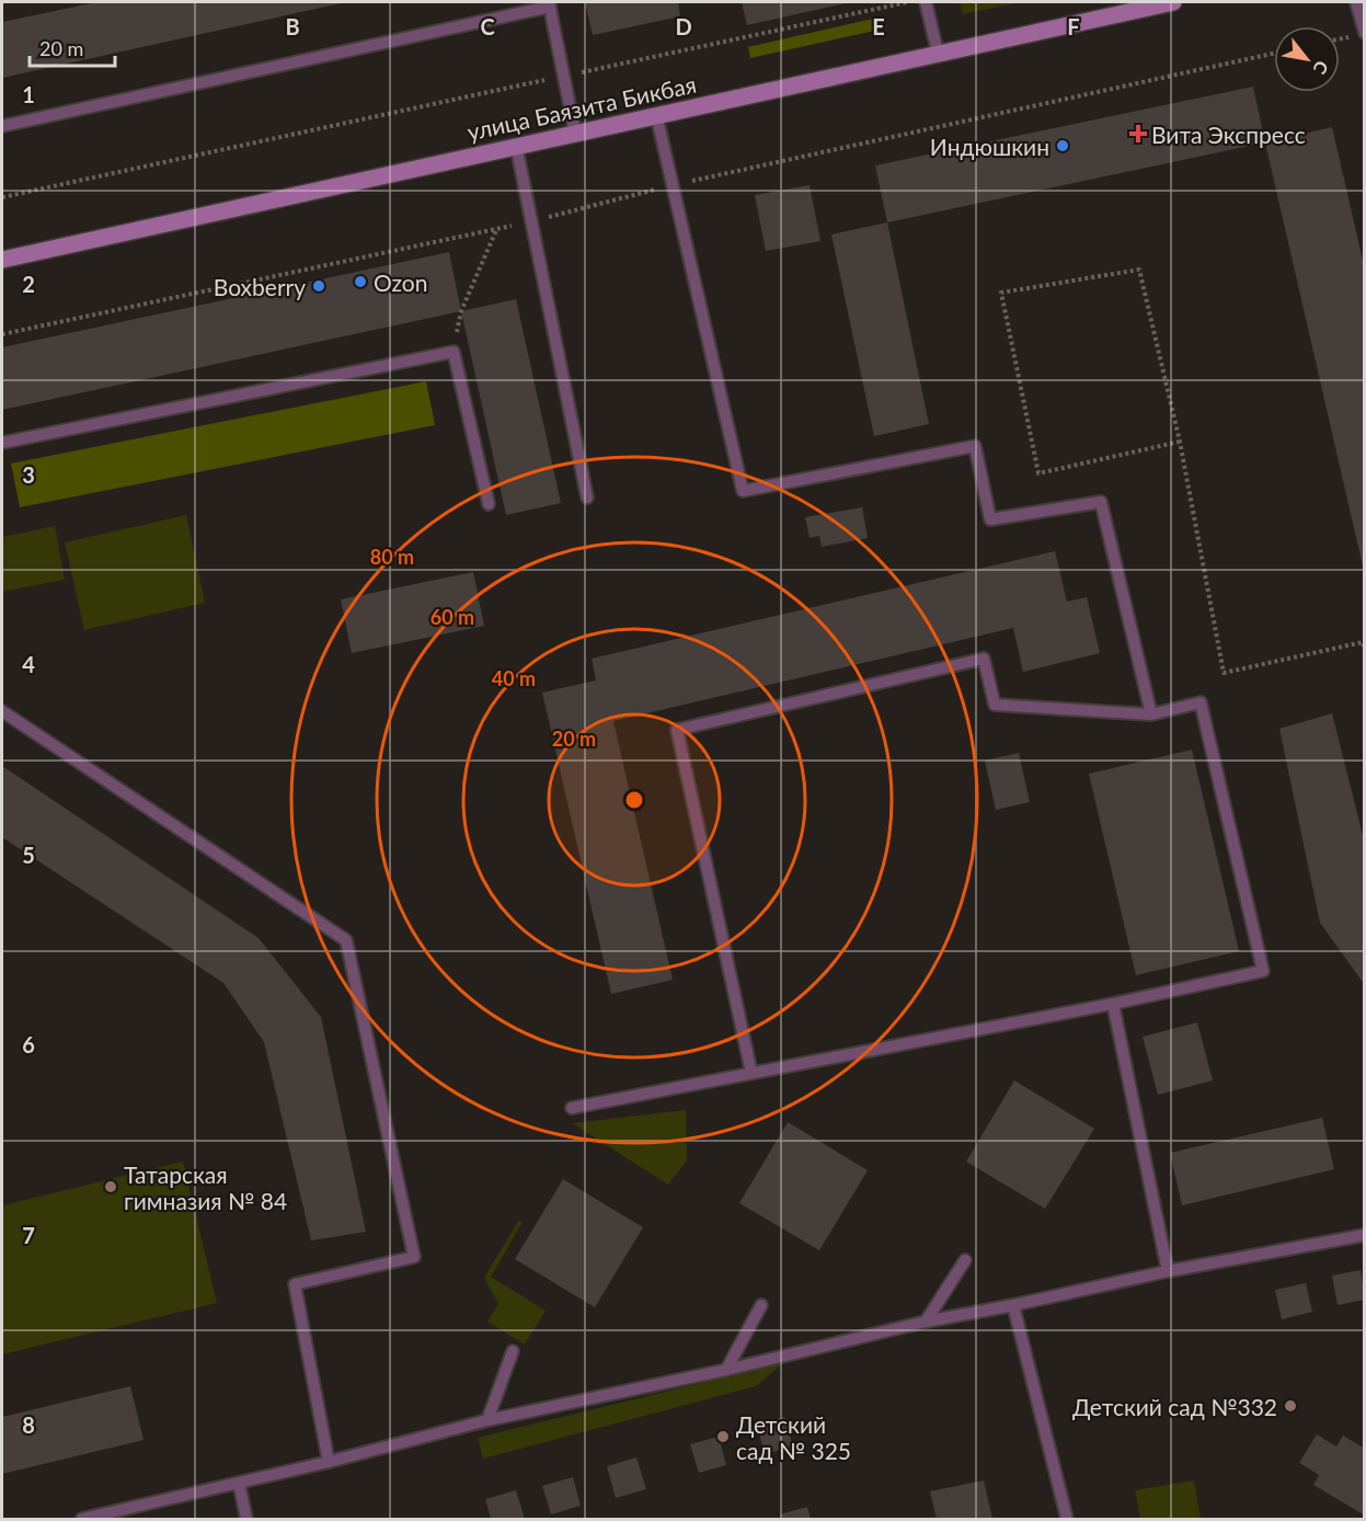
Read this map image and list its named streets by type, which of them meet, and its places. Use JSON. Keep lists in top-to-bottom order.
{
  "streets": {
    "main road": ["улица Баязита Бикбая"]
  },
  "places": {
    "health": ["Вита Экспресс"],
    "other": [
      "Индюшкин",
      "Ozon",
      "Boxberry",
      "Татарская гимназия № 84",
      "Детский сад №332",
      "Детский сад № 325"
    ]
  },
  "scale_bar": "20 m",
  "north": "bottom right",
  "grid": {
    "columns": [
      "B",
      "C",
      "D",
      "E",
      "F"
    ],
    "rows": [
      "1",
      "2",
      "3",
      "4",
      "5",
      "6",
      "7",
      "8"
    ]
  },
  "rings": [
    "80 m",
    "60 m",
    "40 m",
    "20 m"
  ]
}
